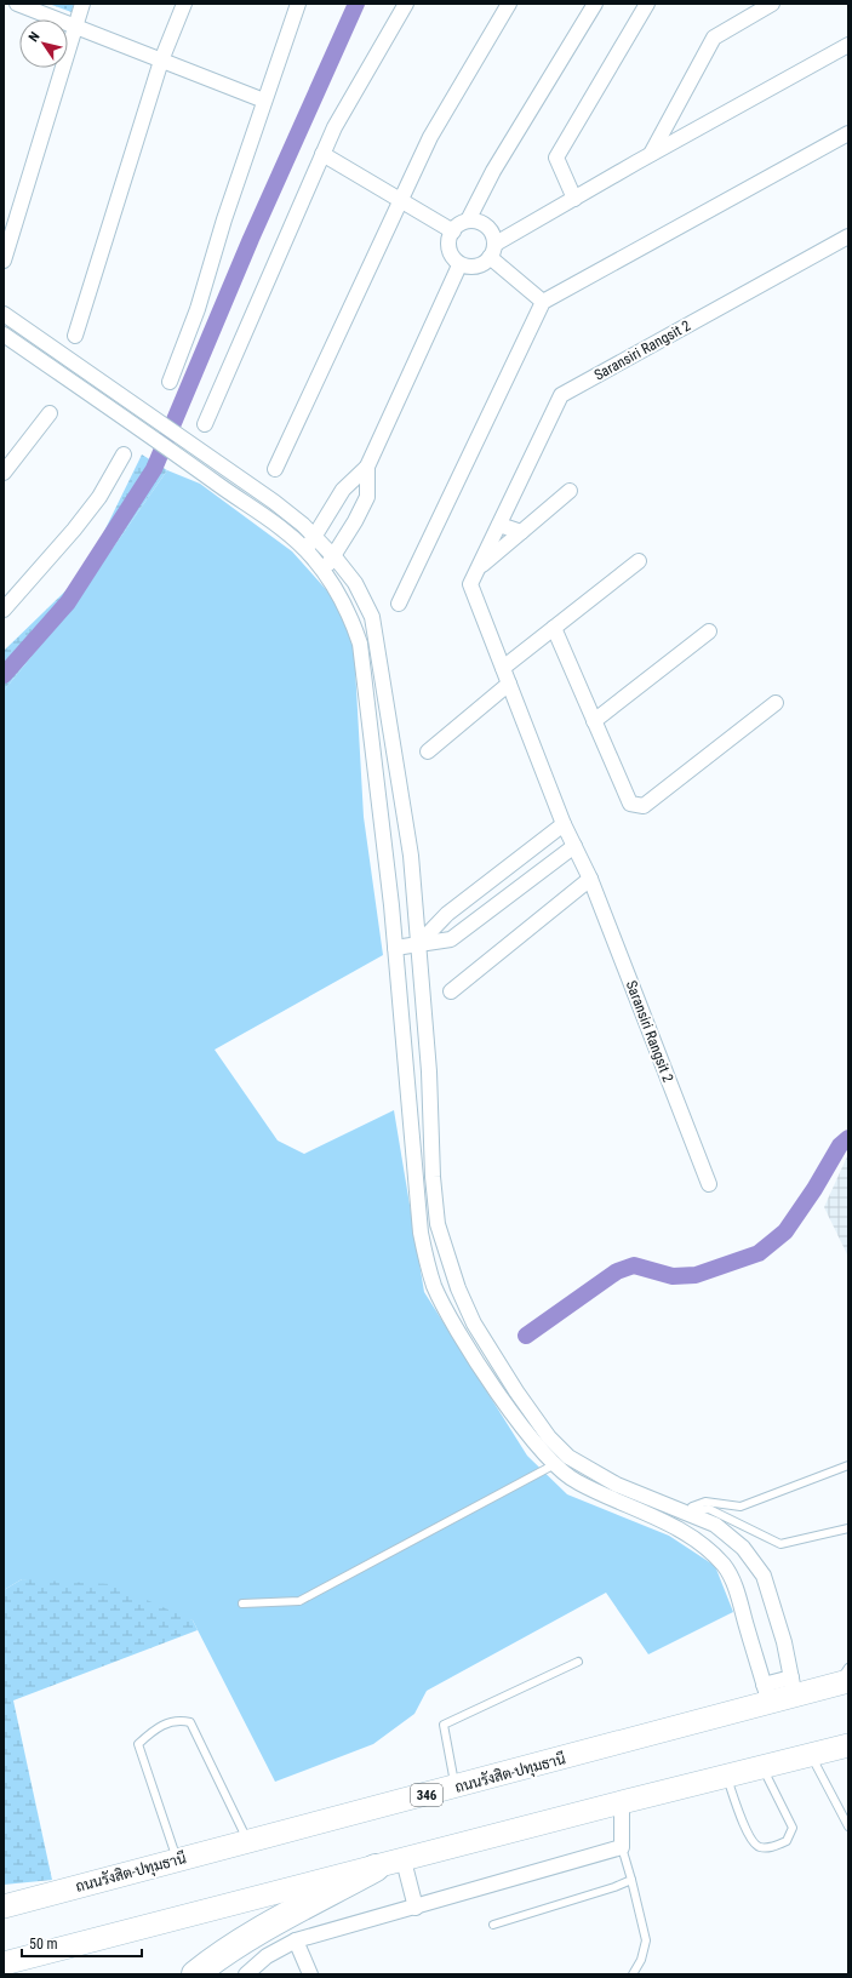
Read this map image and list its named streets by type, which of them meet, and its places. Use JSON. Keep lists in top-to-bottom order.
{
  "streets": {
    "main road": ["ถนนรังสิต-ปทุมธานี", "346"],
    "street": ["Saransiri Rangsit 2"]
  },
  "scale_bar": "50 m",
  "north": "top left"
}
